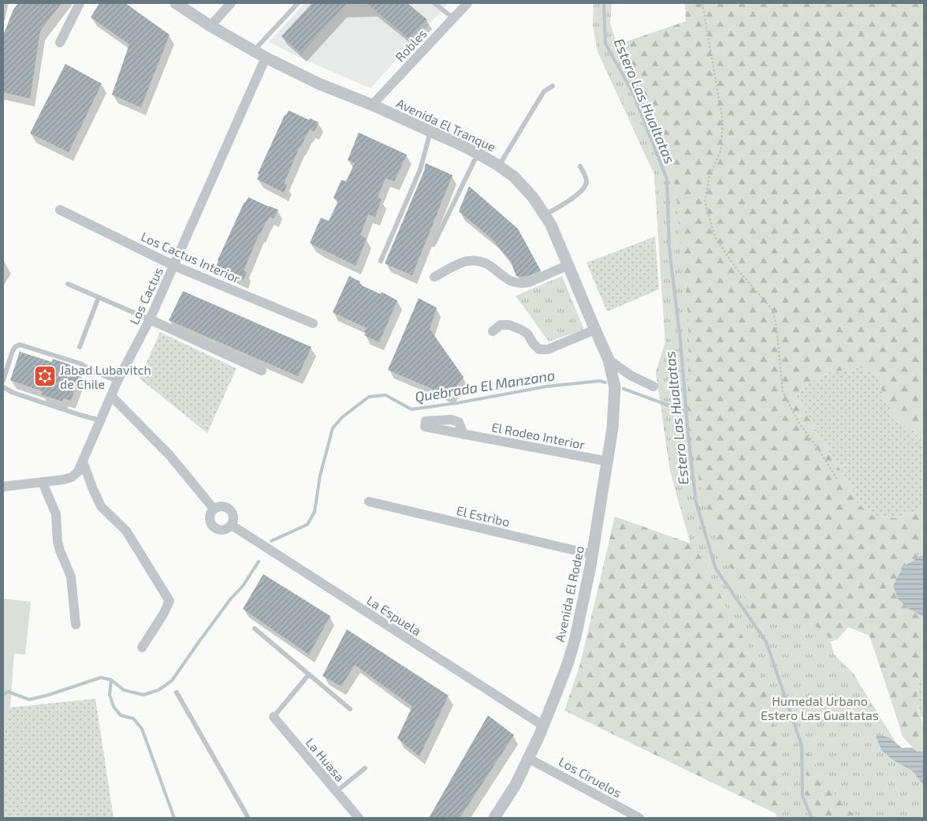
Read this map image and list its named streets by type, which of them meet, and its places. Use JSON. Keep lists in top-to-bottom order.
{
  "streets": {
    "street": [
      "Robles",
      "Avenida El Tranque",
      "Los Cactus Interior",
      "Los Cactus",
      "El Rodeo Interior",
      "El Estribo",
      "Avenida El Rodeo",
      "La Espuela",
      "La Huasa",
      "Los Ciruelos"
    ]
  },
  "crossings": [
    ["Robles", "Avenida El Tranque"],
    ["Avenida El Tranque", "Los Cactus"],
    ["Avenida El Tranque", "Avenida El Rodeo"],
    ["Los Cactus Interior", "Los Cactus"],
    ["El Rodeo Interior", "Avenida El Rodeo"],
    ["El Estribo", "Avenida El Rodeo"],
    ["Avenida El Rodeo", "La Espuela"],
    ["Avenida El Rodeo", "Los Ciruelos"]
  ],
  "water": ["Estero Las Hualtatas", "Quebrada El Manzano"],
  "parks": ["Humedal Urbano Estero Las Gualtatas"],
  "places": {
    "synagogue": ["Jabad Lubavitch de Chile"]
  }
}
